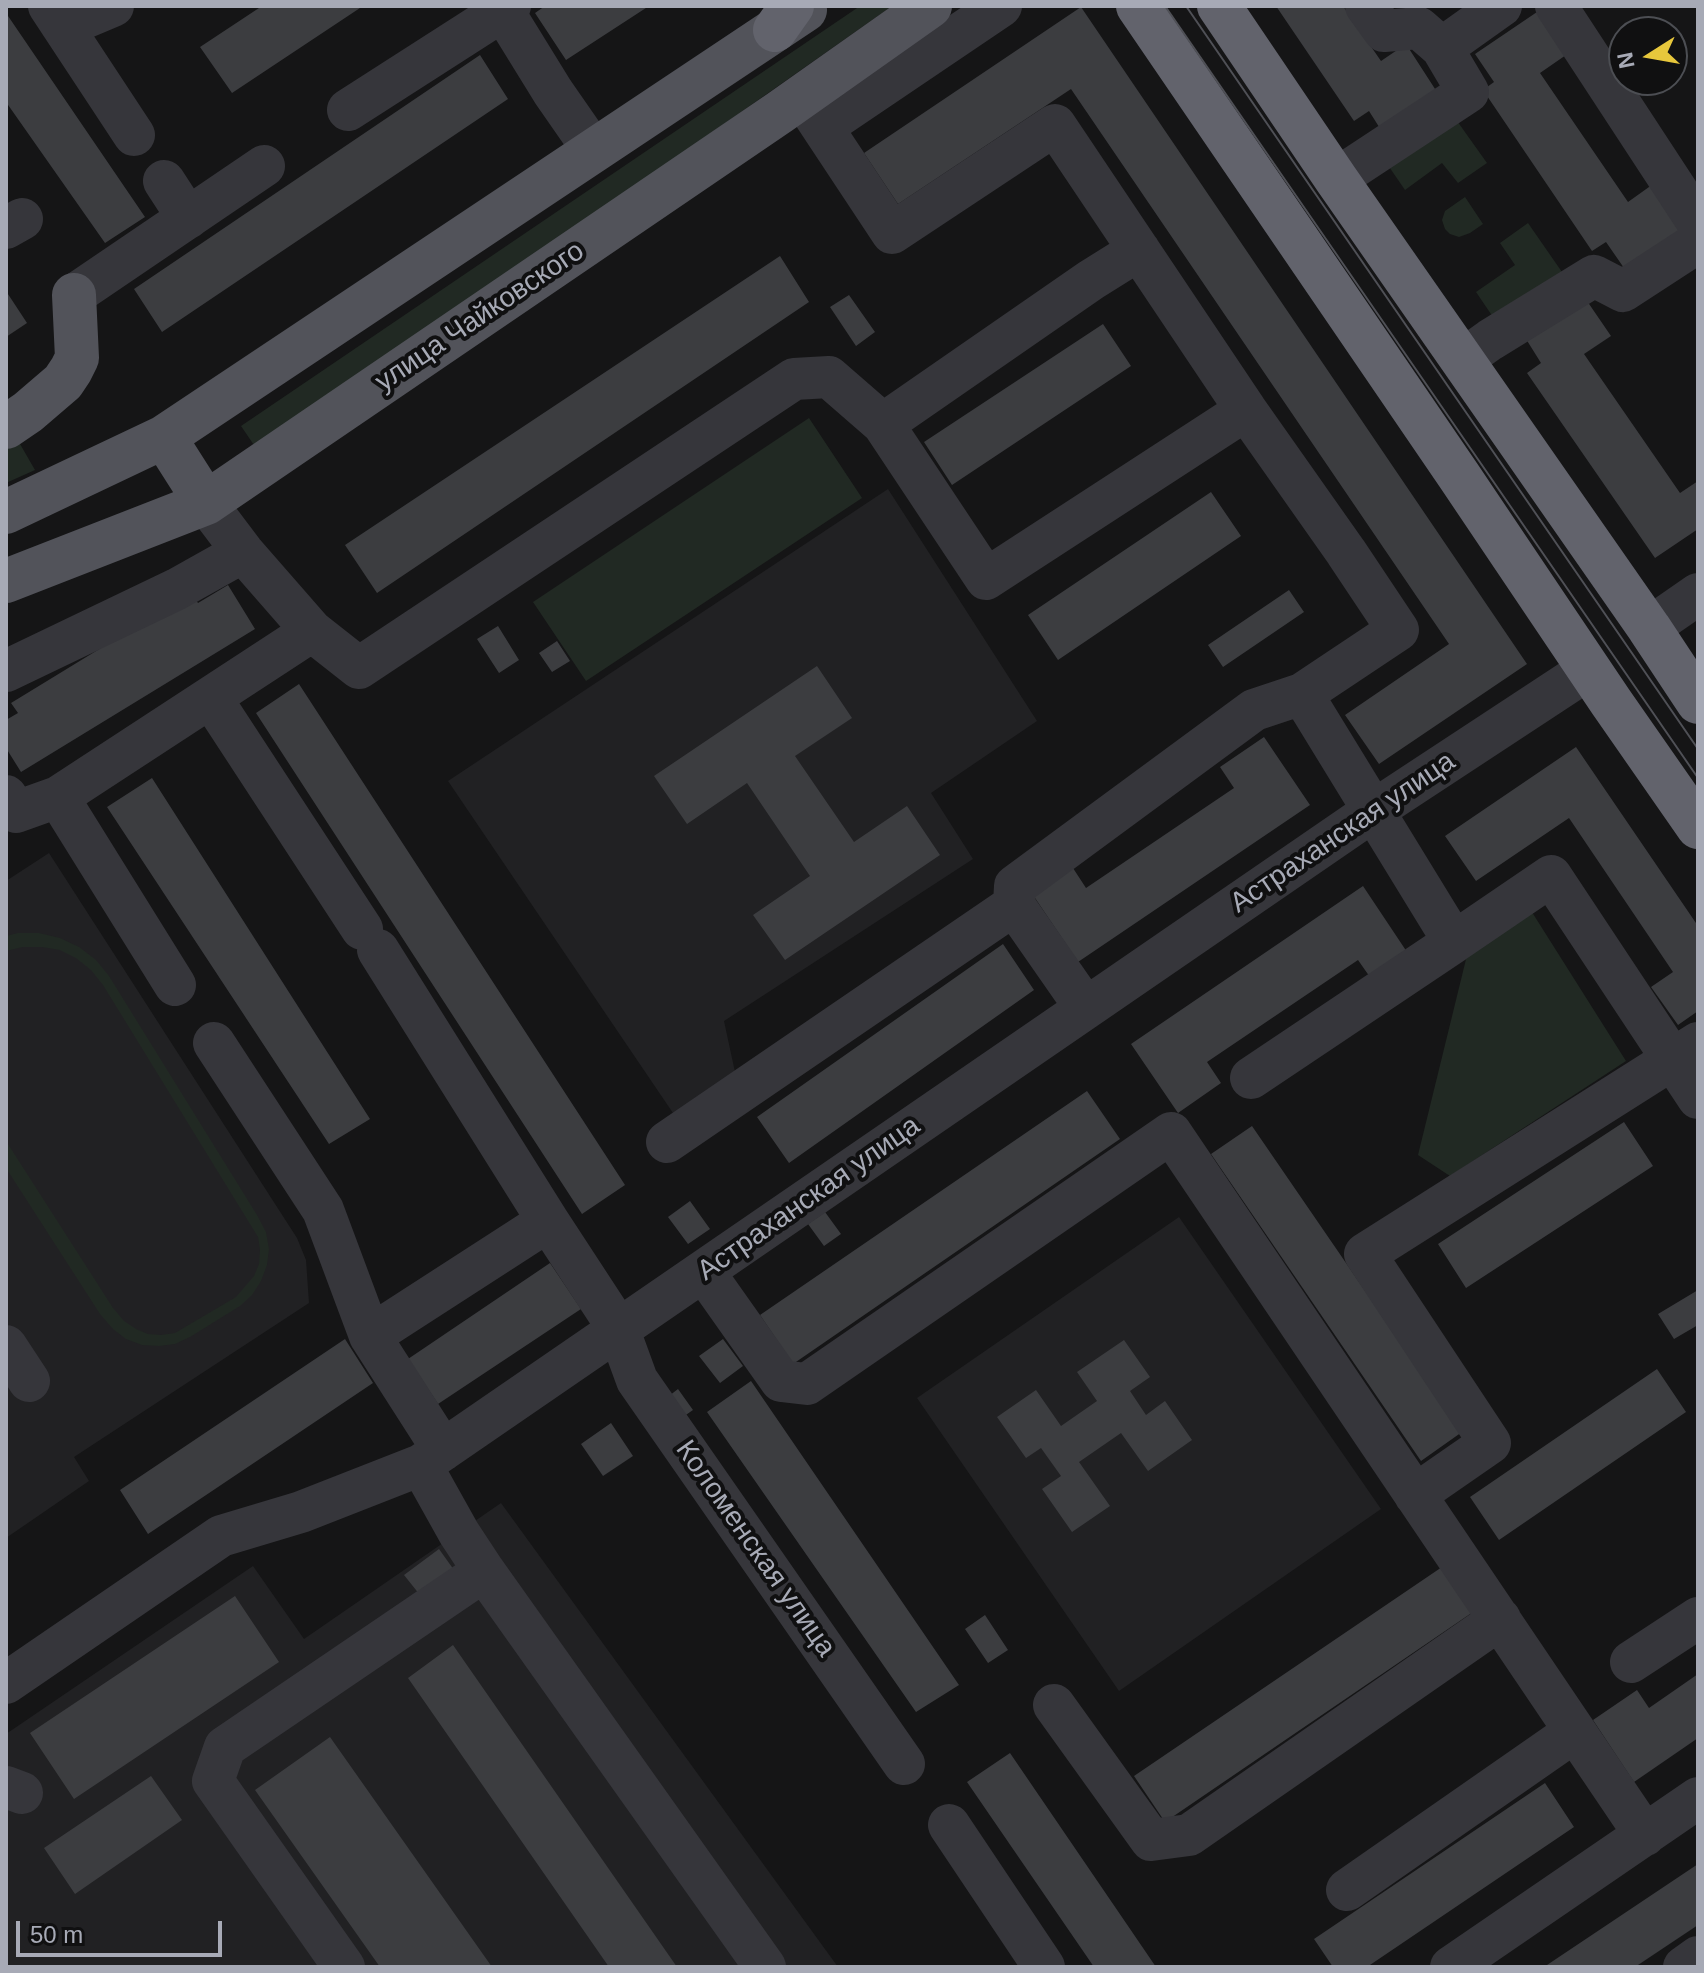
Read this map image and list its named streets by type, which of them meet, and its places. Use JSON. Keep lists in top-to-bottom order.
{
  "streets": {
    "main road": ["улица Чайковского"],
    "street": ["Астраханская улица", "Коломенская улица"]
  },
  "crossings": [
    ["Астраханская улица", "Коломенская улица"]
  ],
  "scale_bar": "50 m",
  "north": "left"
}
